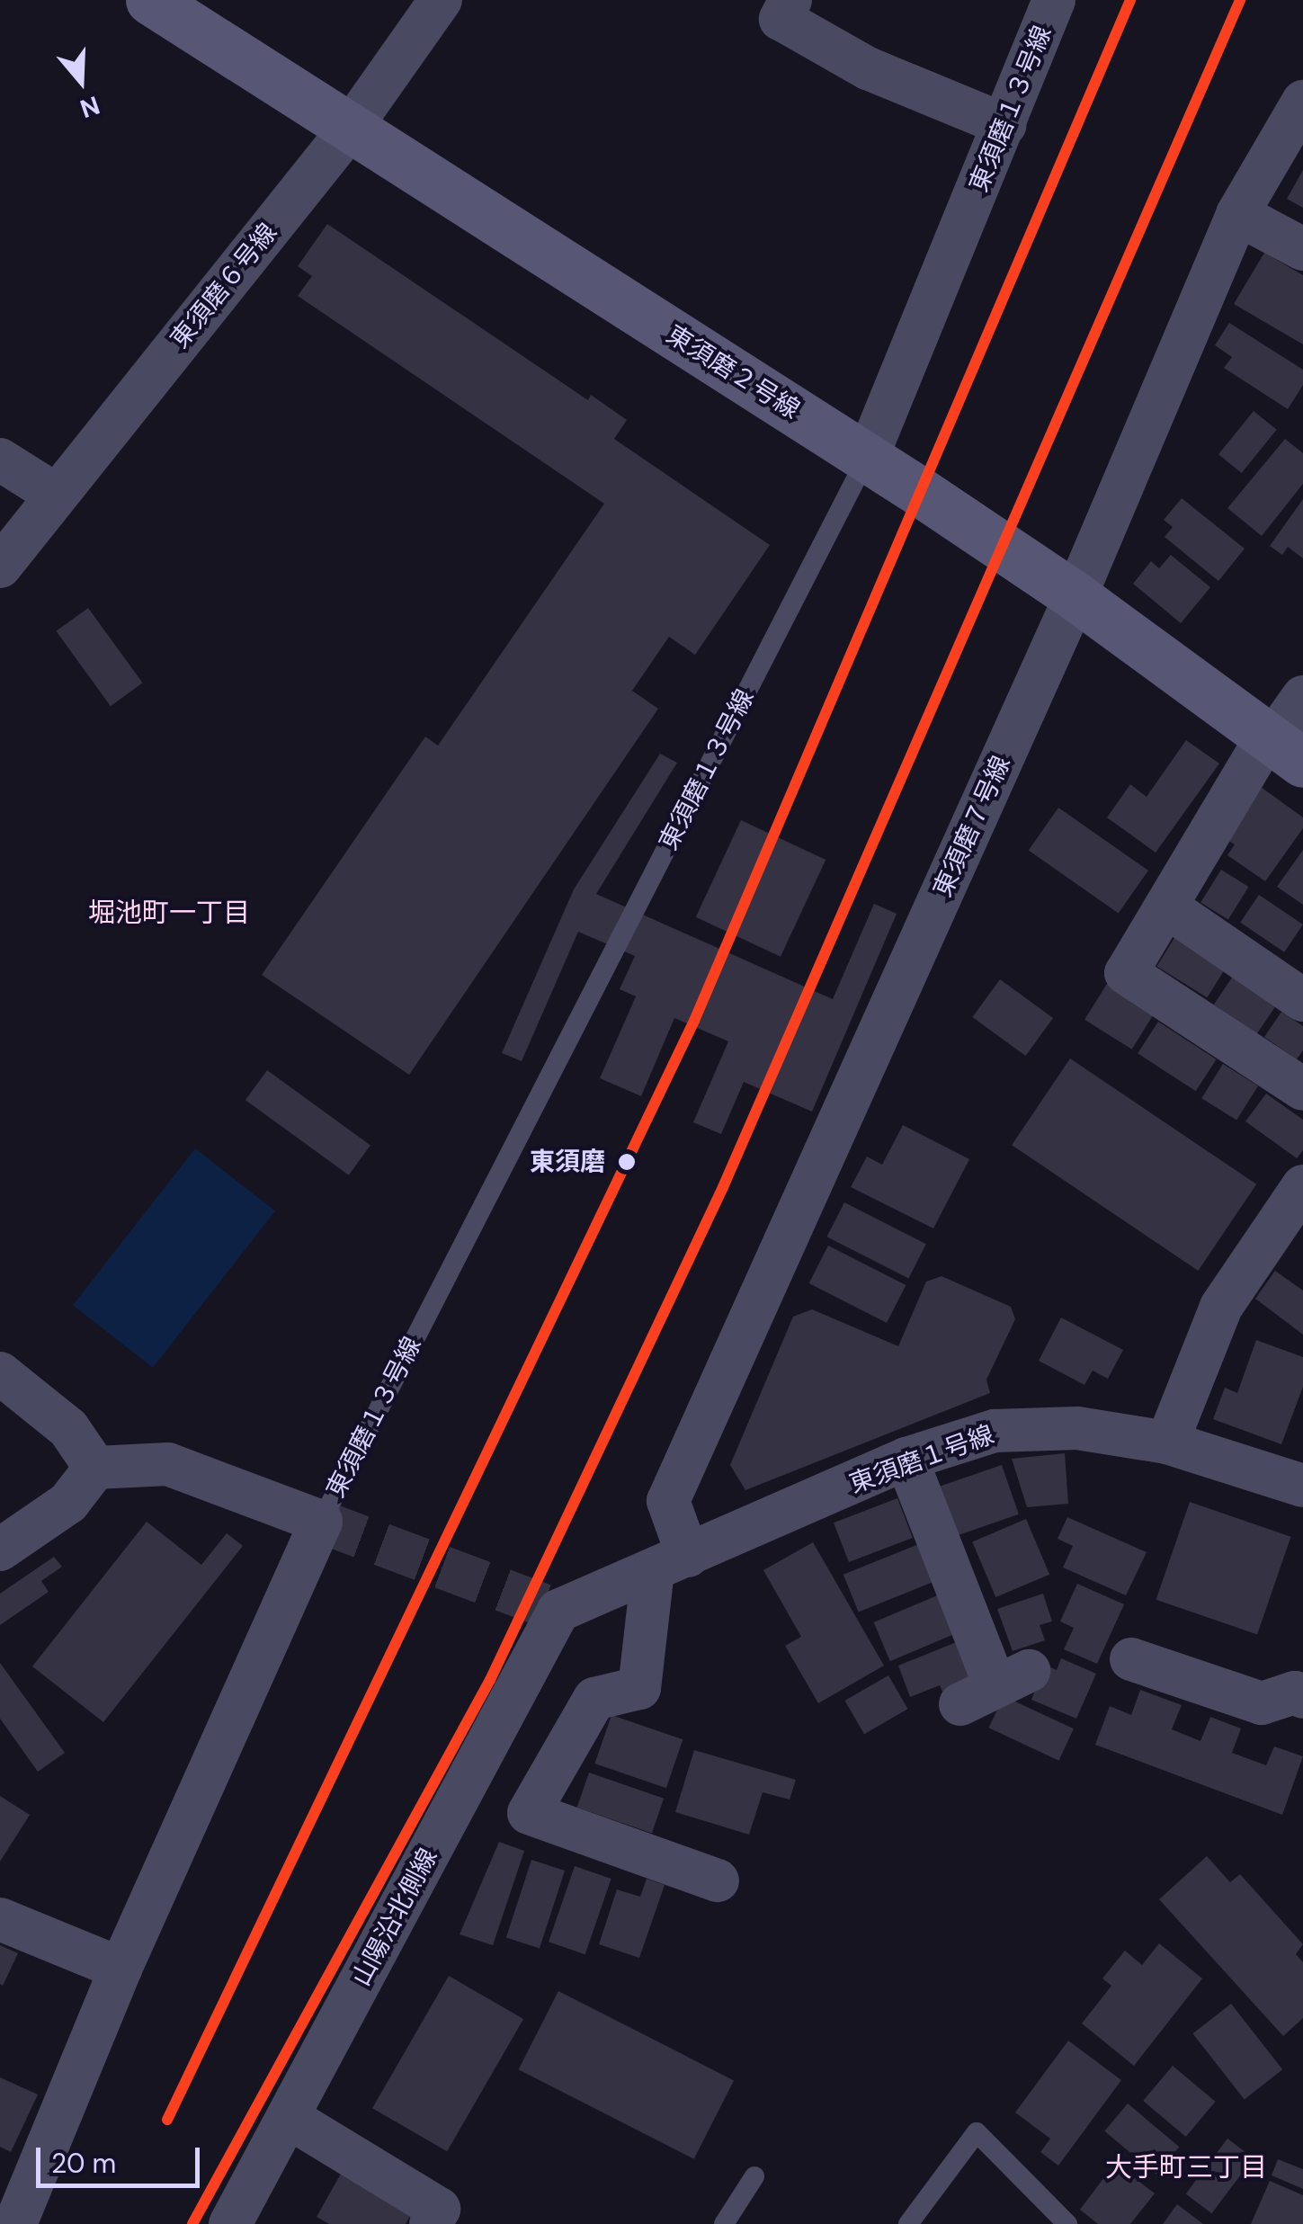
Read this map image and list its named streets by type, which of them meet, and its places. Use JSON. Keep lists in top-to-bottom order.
{
  "streets": {
    "street": [
      "東須磨１３号線",
      "東須磨６号線",
      "東須磨２号線",
      "東須磨７号線",
      "東須磨１号線",
      "山陽沿北側線"
    ]
  },
  "crossings": [
    ["東須磨１３号線", "東須磨２号線"],
    ["東須磨６号線", "東須磨２号線"],
    ["東須磨２号線", "東須磨７号線"],
    ["東須磨７号線", "東須磨１号線"],
    ["東須磨１号線", "山陽沿北側線"]
  ],
  "districts": ["堀池町一丁目", "大手町三丁目"],
  "places": ["東須磨"],
  "scale_bar": "20 m",
  "north": "bottom"
}
